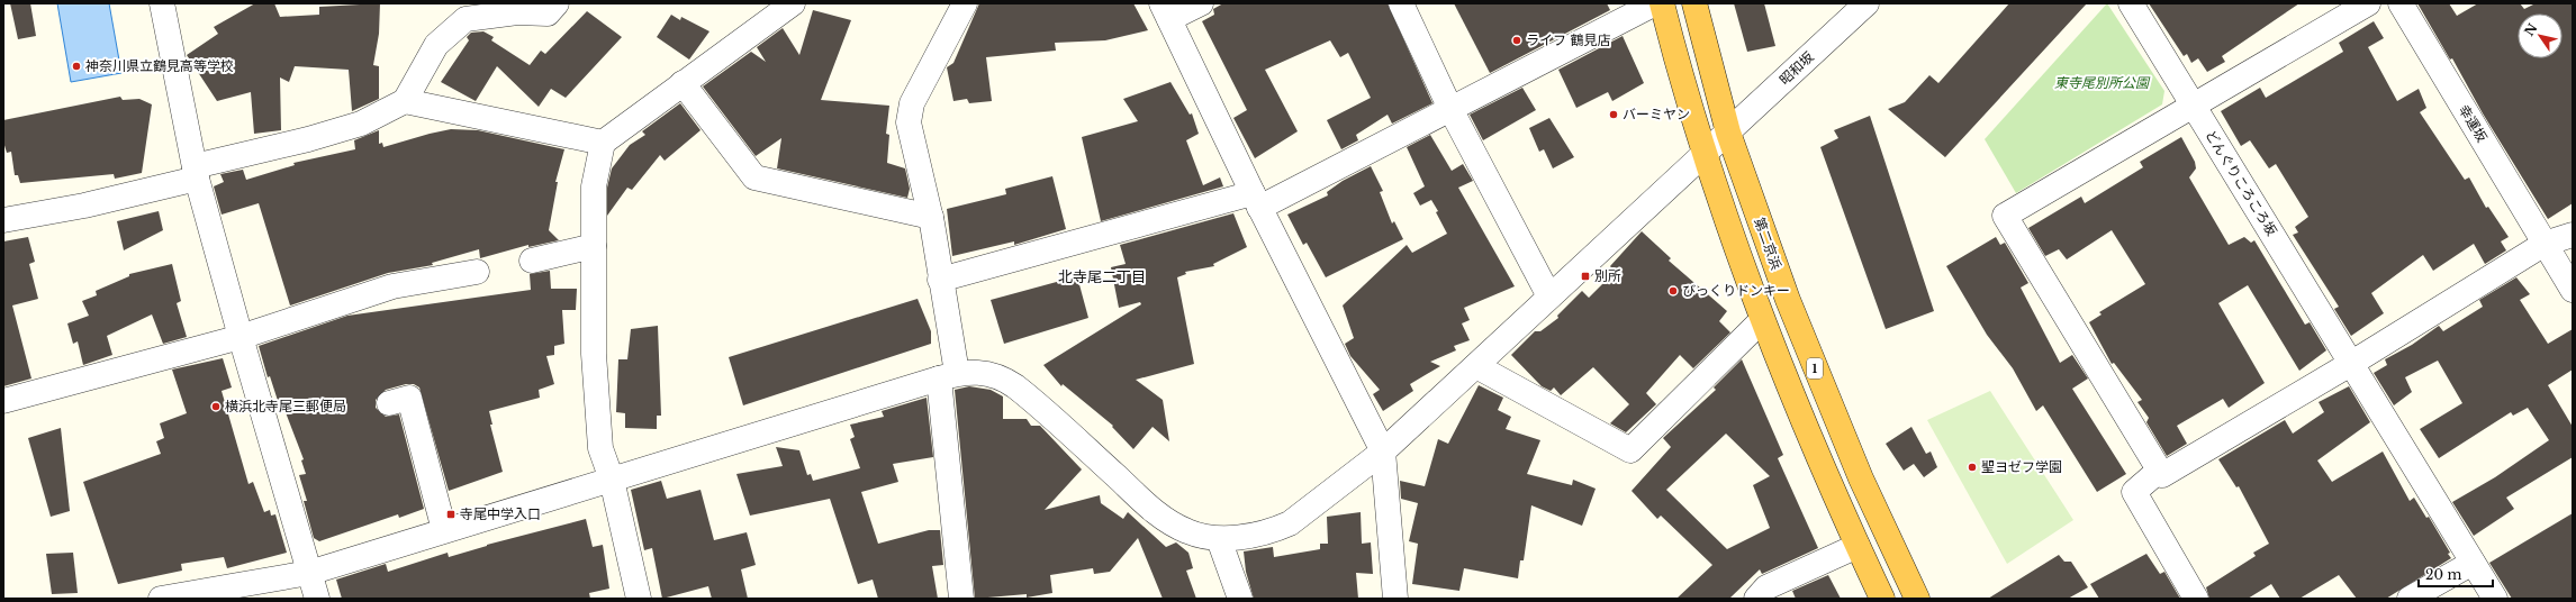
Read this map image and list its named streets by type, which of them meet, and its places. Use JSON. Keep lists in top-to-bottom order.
{
  "streets": {
    "highway": ["第二京浜", "1"],
    "street": ["昭和坂", "幸運坂", "どんぐりころころ坂"]
  },
  "crossings": [
    ["昭和坂", "第二京浜"],
    ["昭和坂", "1"]
  ],
  "districts": ["北寺尾二丁目"],
  "parks": ["東寺尾別所公園"],
  "places": {
    "other": [
      "ライフ 鶴見店",
      "神奈川県立鶴見高等学校",
      "バーミヤン",
      "びっくりドンキー",
      "横浜北寺尾三郵便局",
      "聖ヨゼフ学園"
    ],
    "transit": ["別所", "寺尾中学入口"]
  },
  "scale_bar": "20 m",
  "north": "top left"
}
